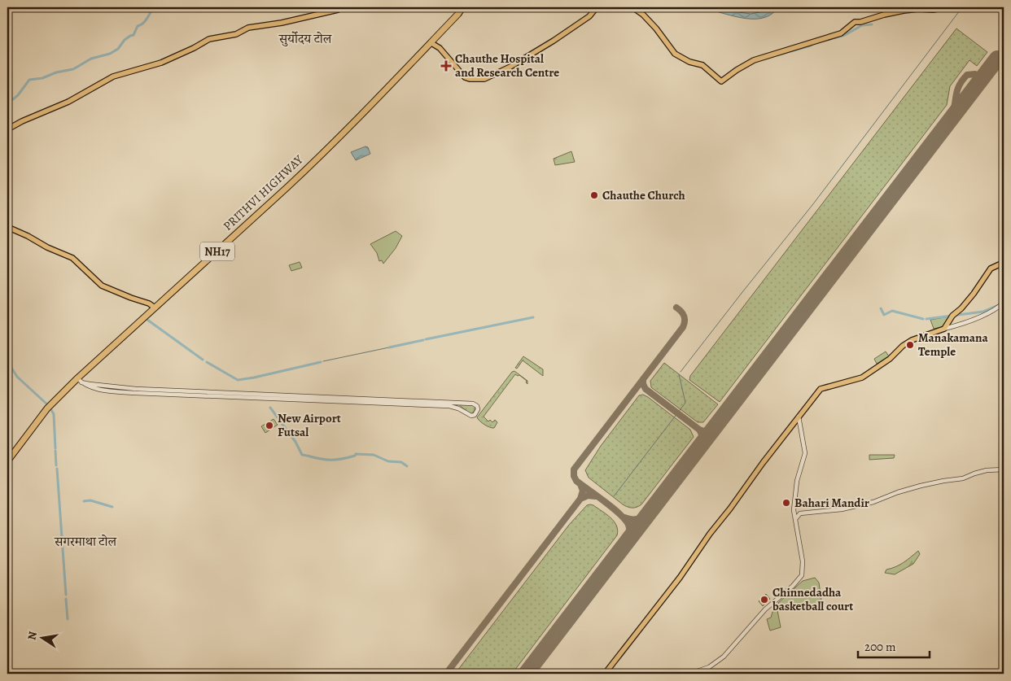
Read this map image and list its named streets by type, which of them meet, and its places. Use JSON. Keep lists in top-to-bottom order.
{
  "streets": {
    "highway": ["PRITHVI HIGHWAY", "NH17"]
  },
  "districts": ["सुर्योदय टोल", "सगरमाथा टोल"],
  "places": {
    "health": ["Chauthe Hospital and Research Centre"],
    "other": [
      "Chauthe Church",
      "Manakamana Temple",
      "New Airport Futsal",
      "Bahari Mandir",
      "Chinnedadha basketball court"
    ]
  },
  "scale_bar": "200 m",
  "north": "left"
}
